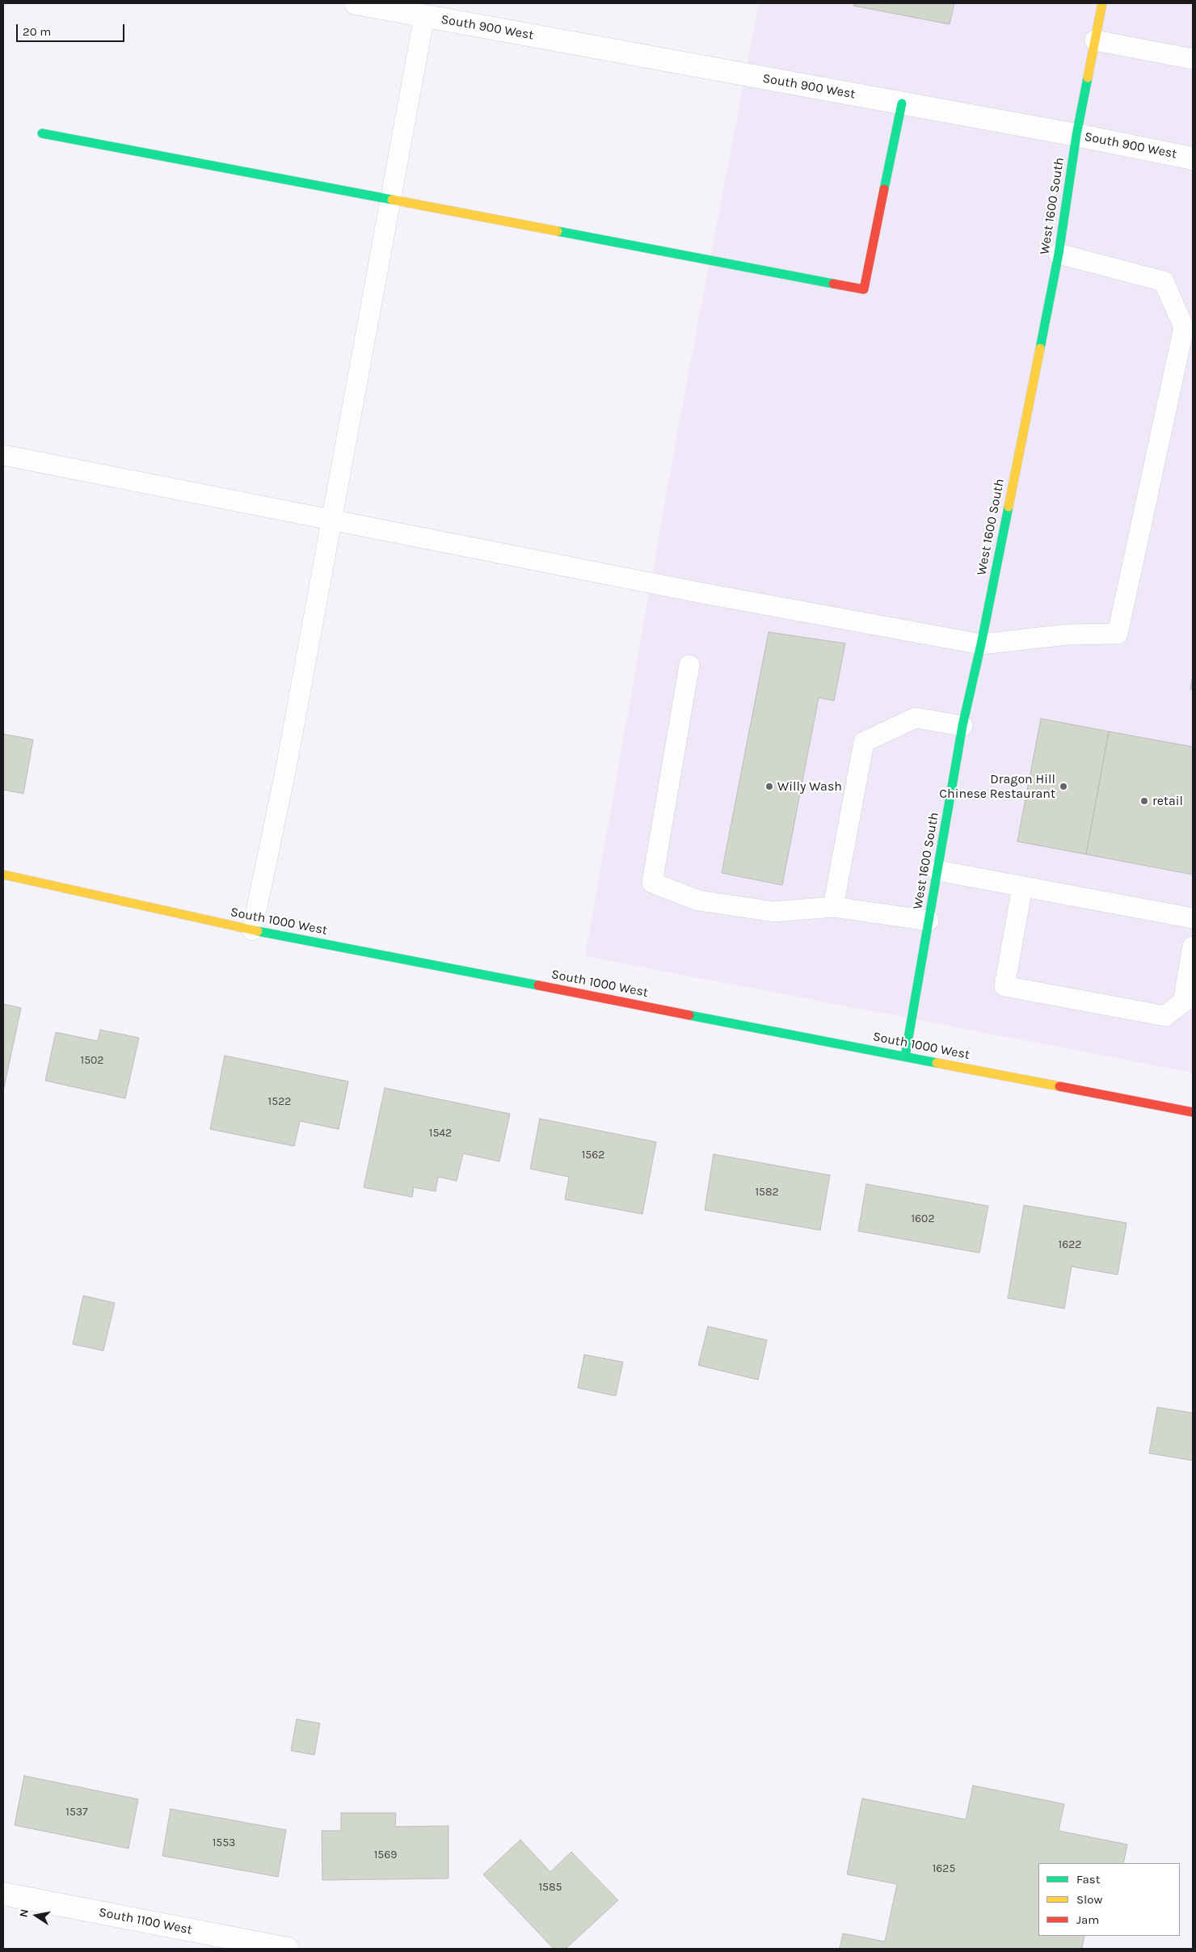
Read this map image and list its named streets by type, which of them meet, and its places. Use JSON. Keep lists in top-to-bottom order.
{
  "streets": {
    "street": [
      "South 900 West",
      "West 1600 South",
      "South 1000 West",
      "South 1100 West"
    ]
  },
  "crossings": [
    ["South 900 West", "West 1600 South"],
    ["West 1600 South", "South 1000 West"]
  ],
  "places": ["Willy Wash", "Dragon Hill Chinese Restaurant", "retail"],
  "house_numbers": [
    "1502",
    "1522",
    "1542",
    "1562",
    "1582",
    "1602",
    "1622",
    "1537",
    "1553",
    "1569",
    "1625",
    "1585"
  ],
  "legend": ["Fast", "Slow", "Jam"],
  "scale_bar": "20 m",
  "north": "left"
}
